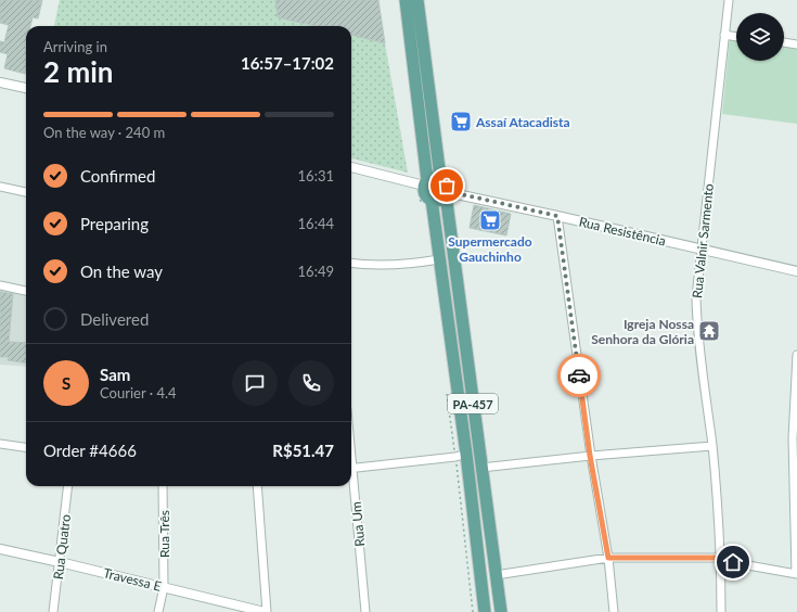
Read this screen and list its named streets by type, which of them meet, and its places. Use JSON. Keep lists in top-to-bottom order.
{
  "streets": {
    "main road": ["PA-457"],
    "street": [
      "Rua Resistência",
      "Rua Valnir Sarmento",
      "Rua Um",
      "Rua Três",
      "Rua Quatro",
      "Travessa E"
    ]
  },
  "crossings": [
    ["Rua Resistência", "Rua Valnir Sarmento"],
    ["Rua Resistência", "PA-457"],
    ["Rua Três", "Travessa E"],
    ["Rua Quatro", "Travessa E"]
  ],
  "places": {
    "supermarket": ["Assaí Atacadista", "Supermercado Gauchinho"],
    "temple": ["Igreja Nossa Senhora da Glória"]
  },
  "page": {
    "heading": ["2 min", "Arriving in", "16:57–17:02"],
    "panel": [
      "Sam",
      "Courier · 4.4",
      "Order #4666",
      "R$51.47"
    ],
    "bar": "On the way · 240 m",
    "list": [
      ["Confirmed", "16:31"],
      ["Preparing", "16:44"],
      ["On the way", "16:49"],
      "Delivered"
    ],
    "round": "S"
  }
}
